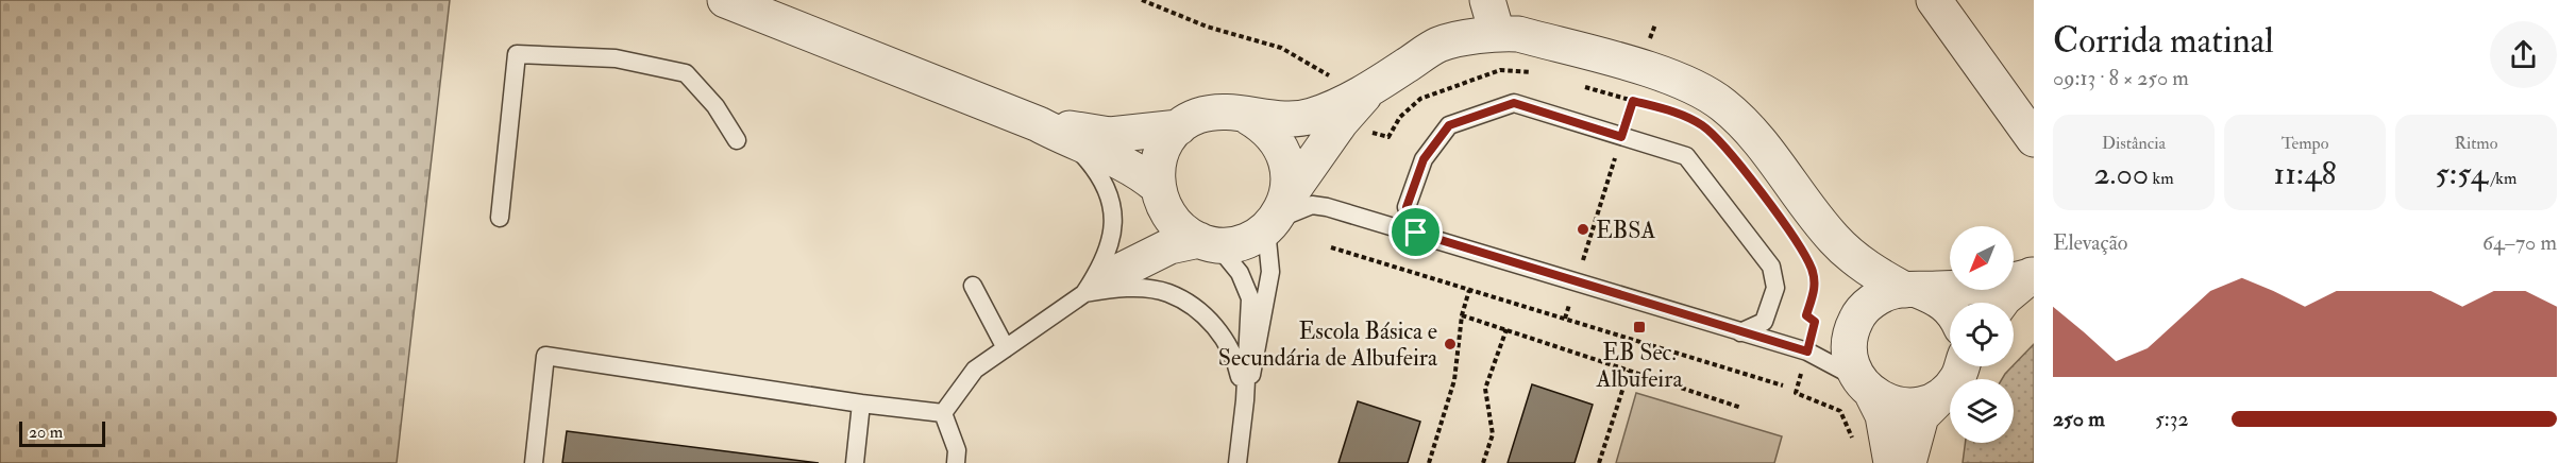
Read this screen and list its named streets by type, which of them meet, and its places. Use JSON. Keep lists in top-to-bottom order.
{
  "places": {
    "other": ["EBSA", "Escola Básica e Secundária de Albufeira"],
    "transit": ["EB Sec. Albufeira"]
  },
  "scale_bar": "20 m",
  "north": "bottom left",
  "page": {
    "heading": ["Corrida matinal", "09:13 · 8 × 250 m"],
    "stats": [
      ["Distância", "2.00 km"],
      ["Tempo", "11:48"],
      ["Ritmo", "5:54 /km"]
    ],
    "chart": ["Elevação", "64–70 m"],
    "list": [
      {
        "name": "250 m",
        "note": "5:32"
      }
    ],
    "scale": "20 m"
  }
}
